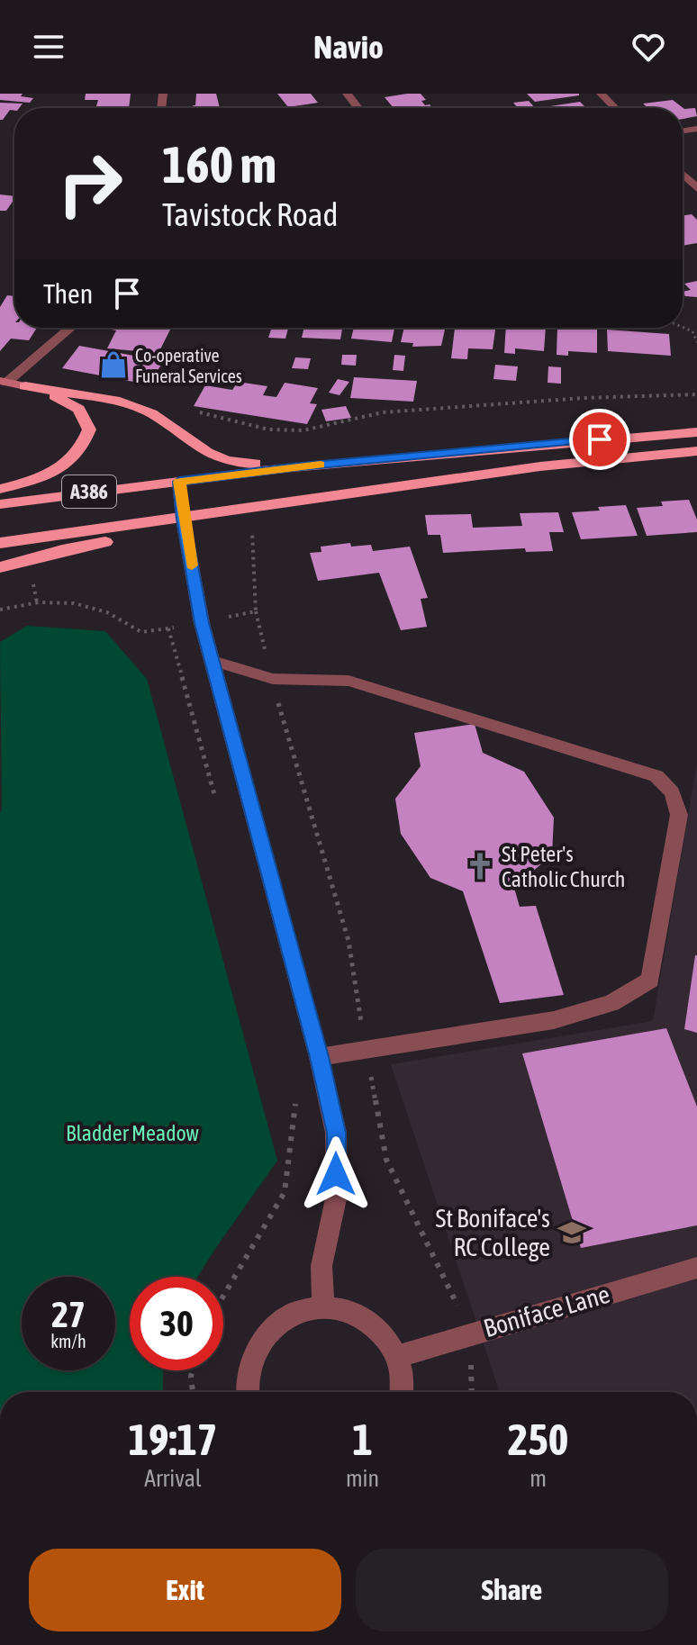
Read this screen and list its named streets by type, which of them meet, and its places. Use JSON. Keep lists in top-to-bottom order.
{
  "streets": {
    "highway": ["A386"],
    "street": ["Boniface Lane"]
  },
  "parks": ["Bladder Meadow"],
  "places": {
    "shop": ["Co-operative Funeral Services"],
    "church": ["St Peter's Catholic Church"],
    "school or university": ["St Boniface's RC College"]
  },
  "page": {
    "header": "Navio",
    "turn": ["160 m", "Tavistock Road"],
    "then": "Then",
    "speed": "27 km/h",
    "limit": "30",
    "eta": [
      "19:17",
      "Arrival",
      "1",
      "min",
      "250",
      "m"
    ],
    "buttons": ["Exit", "Share"]
  }
}
